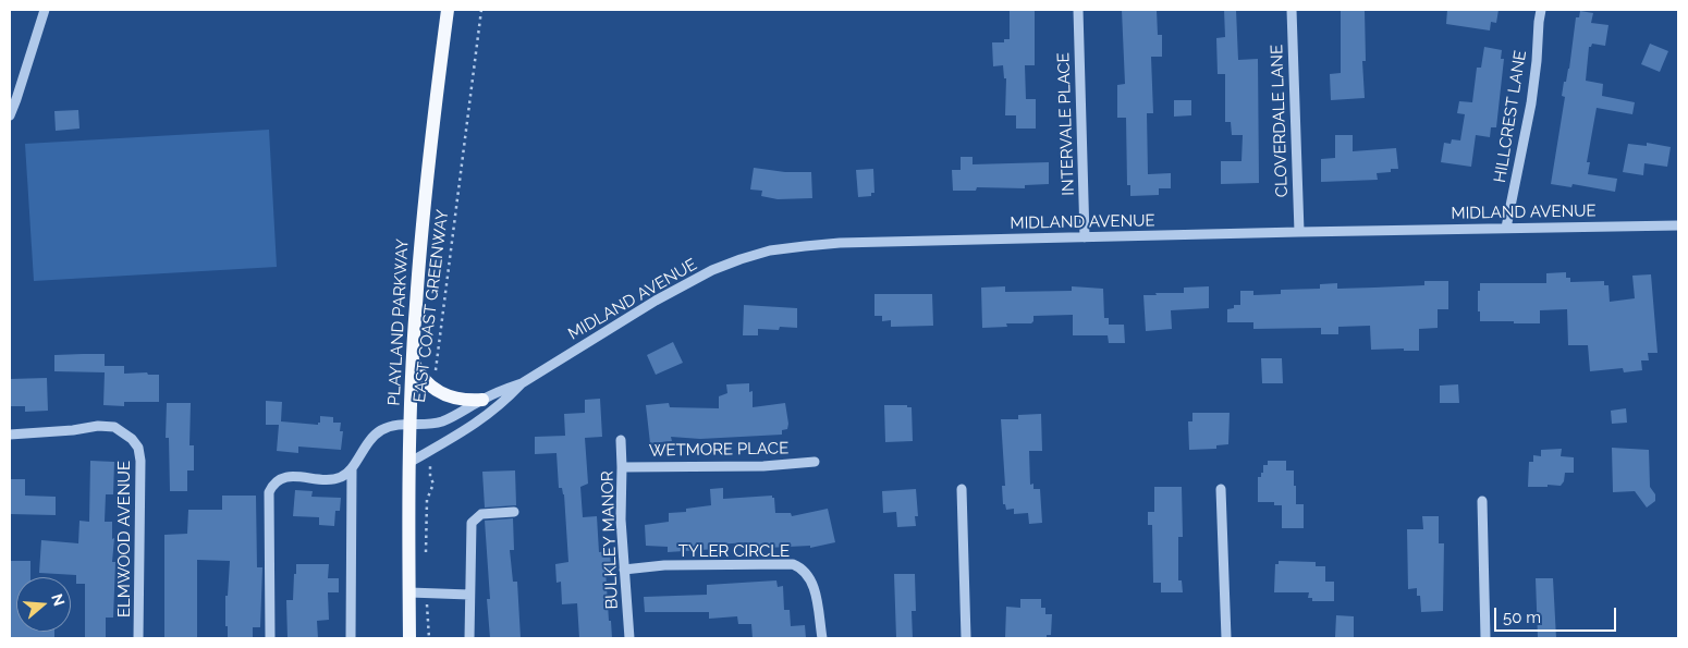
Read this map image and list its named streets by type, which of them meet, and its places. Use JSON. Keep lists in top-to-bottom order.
{
  "streets": {
    "main road": ["PLAYLAND PARKWAY"],
    "street": [
      "HILLCREST LANE",
      "CLOVERDALE LANE",
      "INTERVALE PLACE",
      "MIDLAND AVENUE",
      "WETMORE PLACE",
      "ELMWOOD AVENUE",
      "BULKLEY MANOR",
      "TYLER CIRCLE"
    ],
    "path": ["EAST COAST GREENWAY"]
  },
  "crossings": [
    ["HILLCREST LANE", "MIDLAND AVENUE"],
    ["CLOVERDALE LANE", "MIDLAND AVENUE"],
    ["INTERVALE PLACE", "MIDLAND AVENUE"],
    ["MIDLAND AVENUE", "PLAYLAND PARKWAY"],
    ["WETMORE PLACE", "BULKLEY MANOR"],
    ["BULKLEY MANOR", "TYLER CIRCLE"]
  ],
  "scale_bar": "50 m",
  "north": "right"
}
